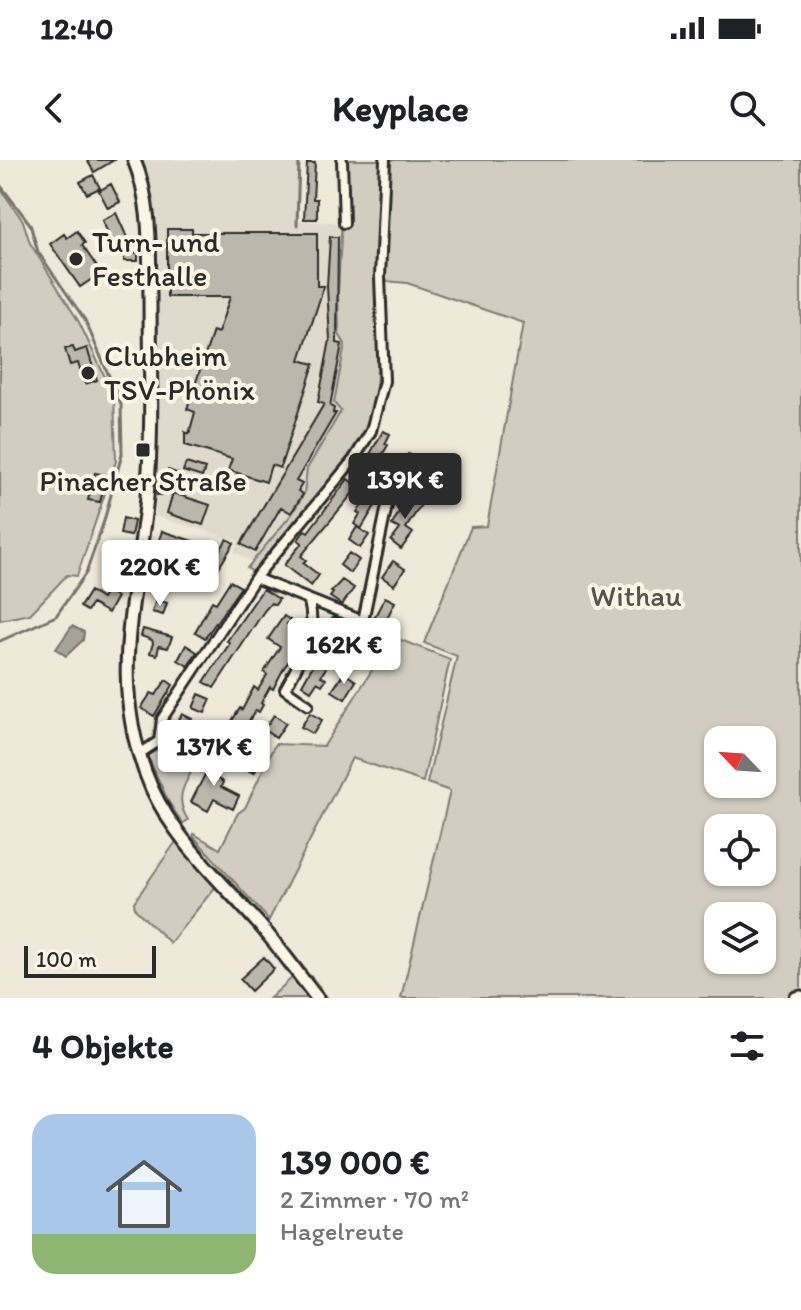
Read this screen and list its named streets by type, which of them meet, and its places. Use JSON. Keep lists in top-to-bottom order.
{
  "parks": ["Withau"],
  "places": {
    "other": ["Turn- und Festhalle", "Clubheim TSV-Phönix"],
    "transit": ["Pinacher Straße"]
  },
  "scale_bar": "100 m",
  "north": "top left",
  "page": {
    "status": "12:40",
    "header": "Keyplace",
    "price": [
      "139K €",
      "220K €",
      "162K €",
      "137K €"
    ],
    "scale": "100 m",
    "heading": "4 Objekte",
    "list": [
      {
        "name": "139 000 €",
        "note": "2 Zimmer · 70 m² · Hagelreute"
      }
    ]
  }
}
